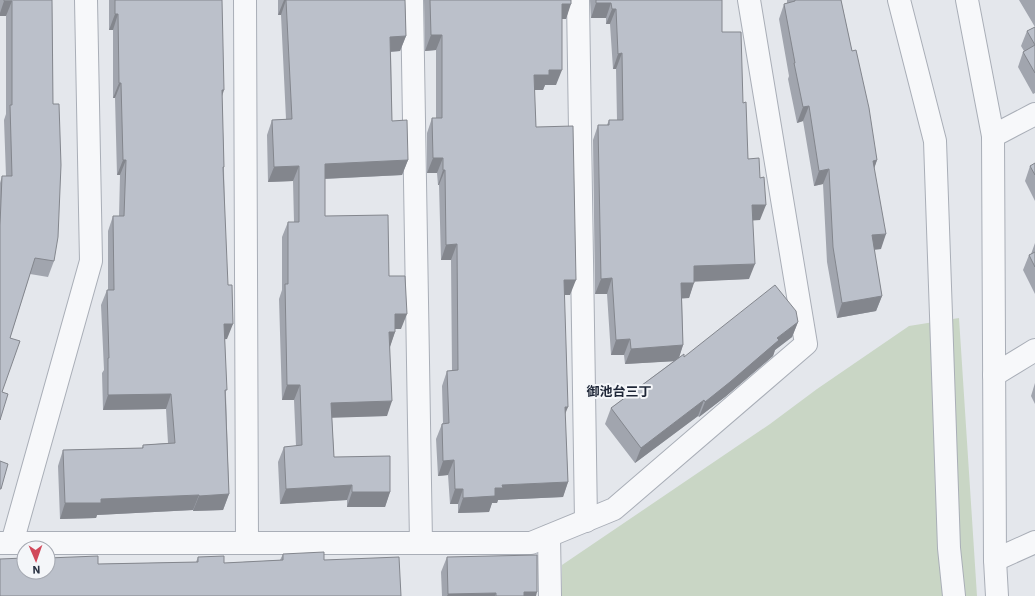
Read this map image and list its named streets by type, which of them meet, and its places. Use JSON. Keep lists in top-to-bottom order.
{
  "districts": ["御池台三丁"],
  "north": "bottom"
}
